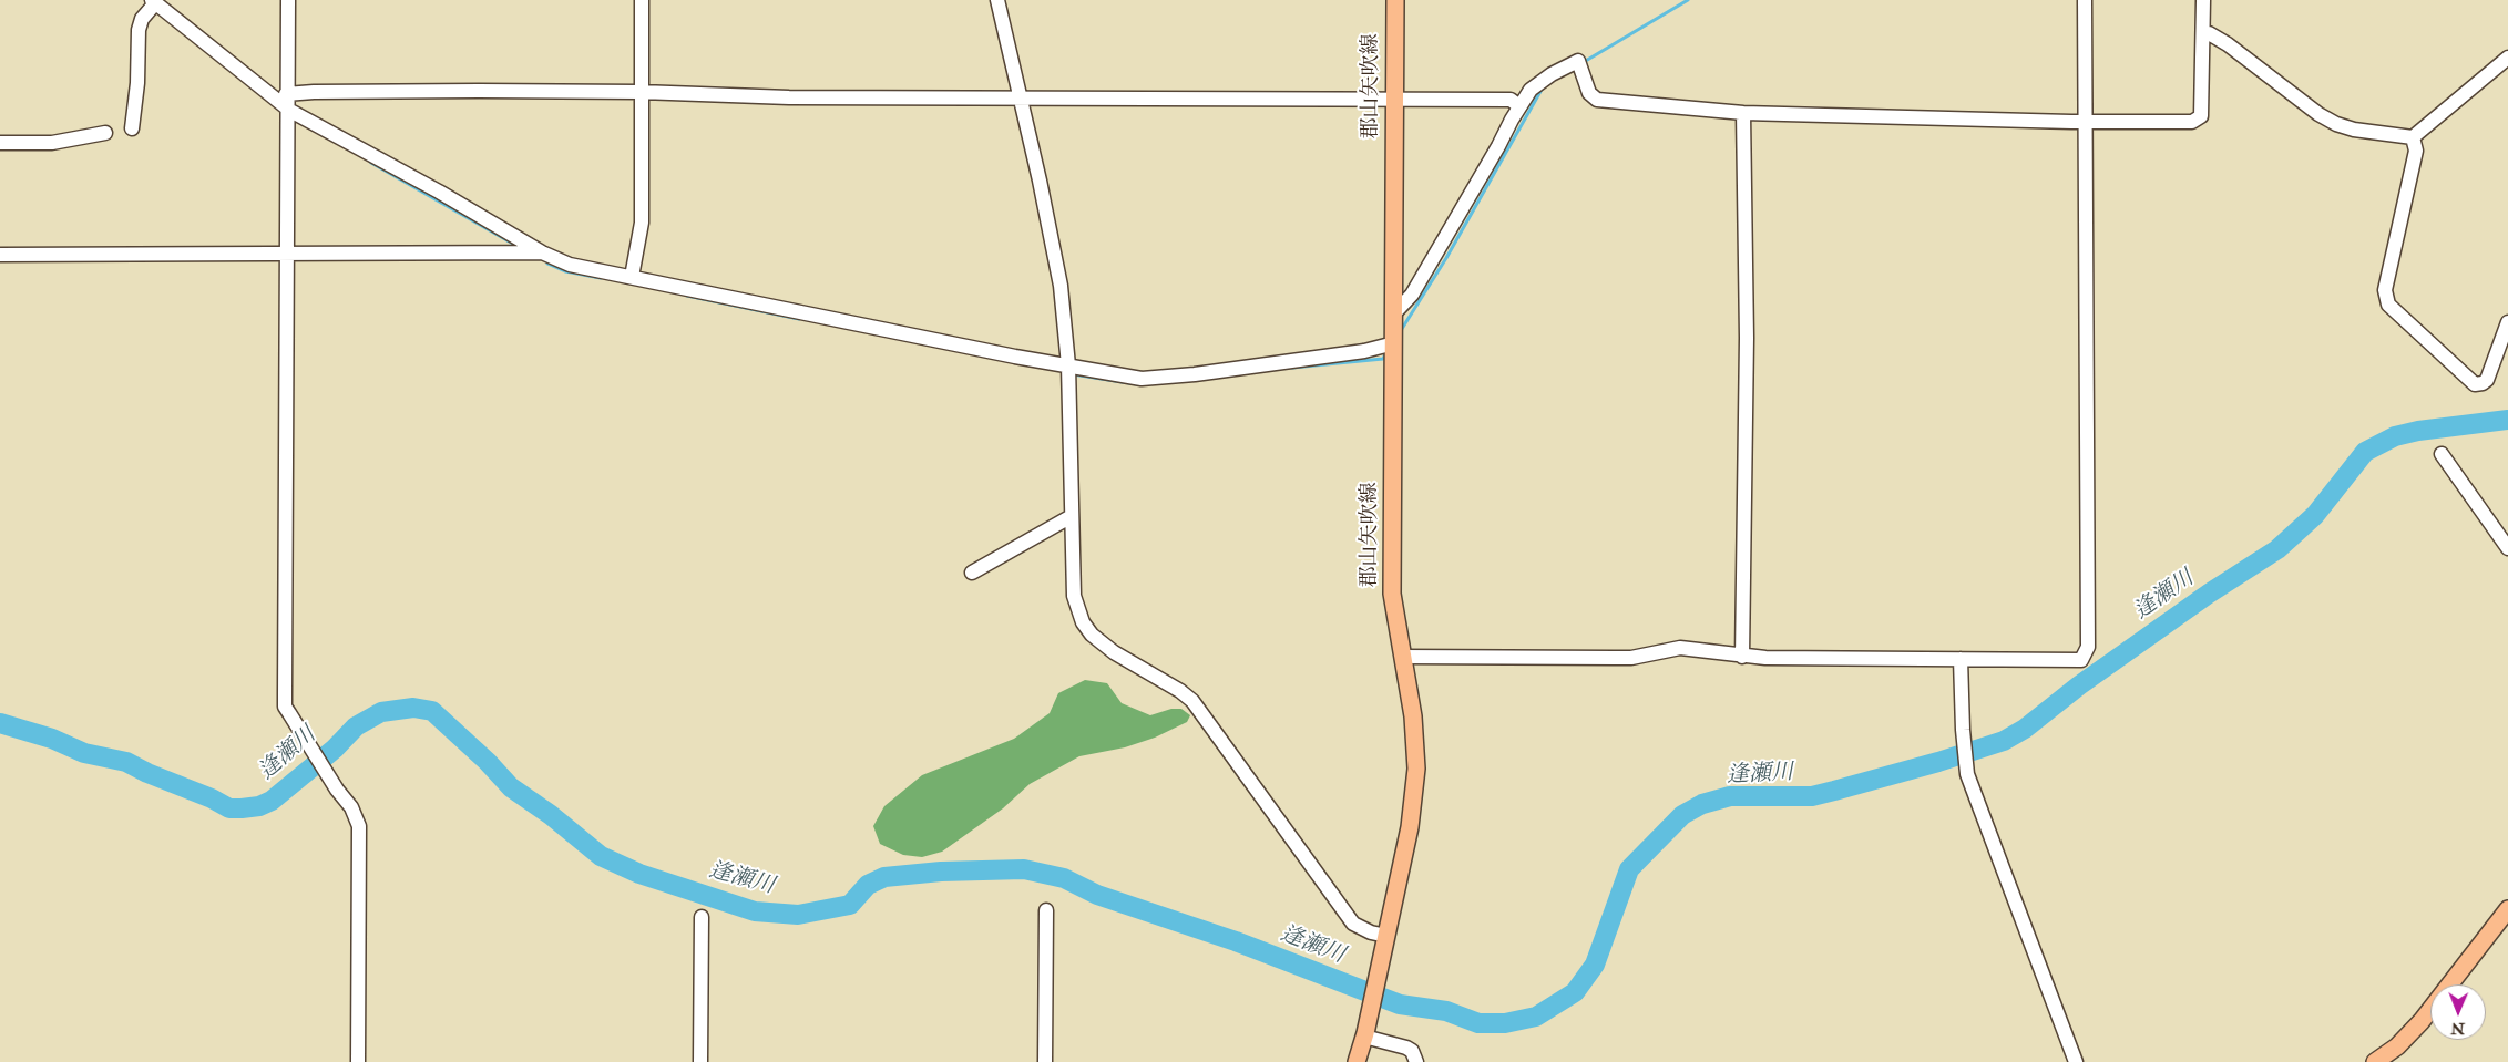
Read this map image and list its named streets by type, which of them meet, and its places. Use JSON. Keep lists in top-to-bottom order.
{
  "streets": {
    "main road": ["郡山矢吹線"]
  },
  "water": ["逢瀬川"],
  "north": "bottom"
}
